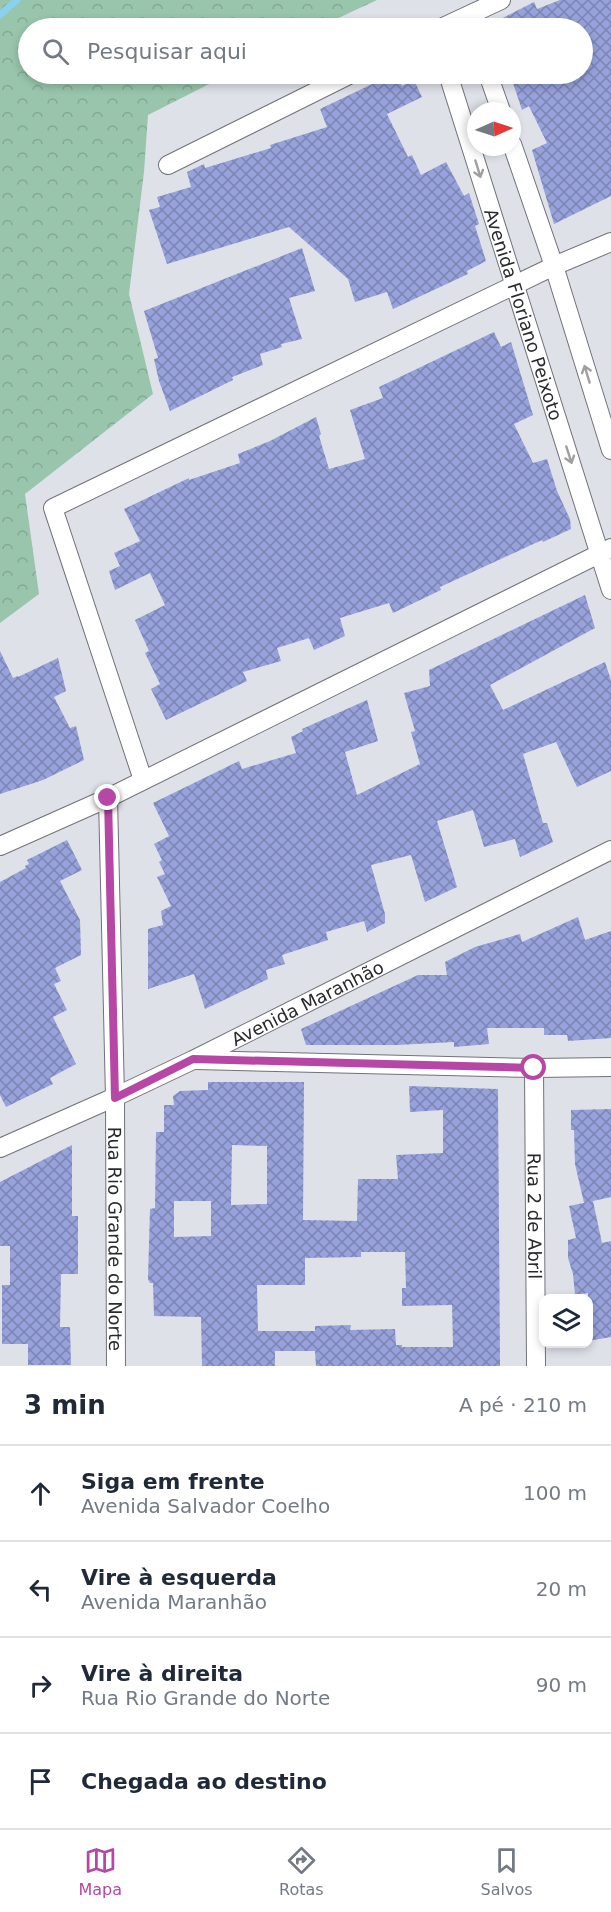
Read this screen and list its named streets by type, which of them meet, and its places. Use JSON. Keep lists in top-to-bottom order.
{
  "streets": {
    "street": [
      "Avenida Floriano Peixoto",
      "Avenida Maranhão",
      "Rua 2 de Abril",
      "Rua Rio Grande do Norte"
    ]
  },
  "crossings": [
    ["Avenida Maranhão", "Rua Rio Grande do Norte"]
  ],
  "north": "right",
  "page": {
    "search": "Pesquisar aqui",
    "heading": ["3 min", "A pé · 210 m"],
    "list": [
      ["Siga em frente", "Avenida Salvador Coelho", "100 m"],
      ["Vire à esquerda", "Avenida Maranhão", "20 m"],
      ["Vire à direita", "Rua Rio Grande do Norte", "90 m"],
      "Chegada ao destino"
    ],
    "nav": ["Mapa", "Rotas", "Salvos"]
  }
}
